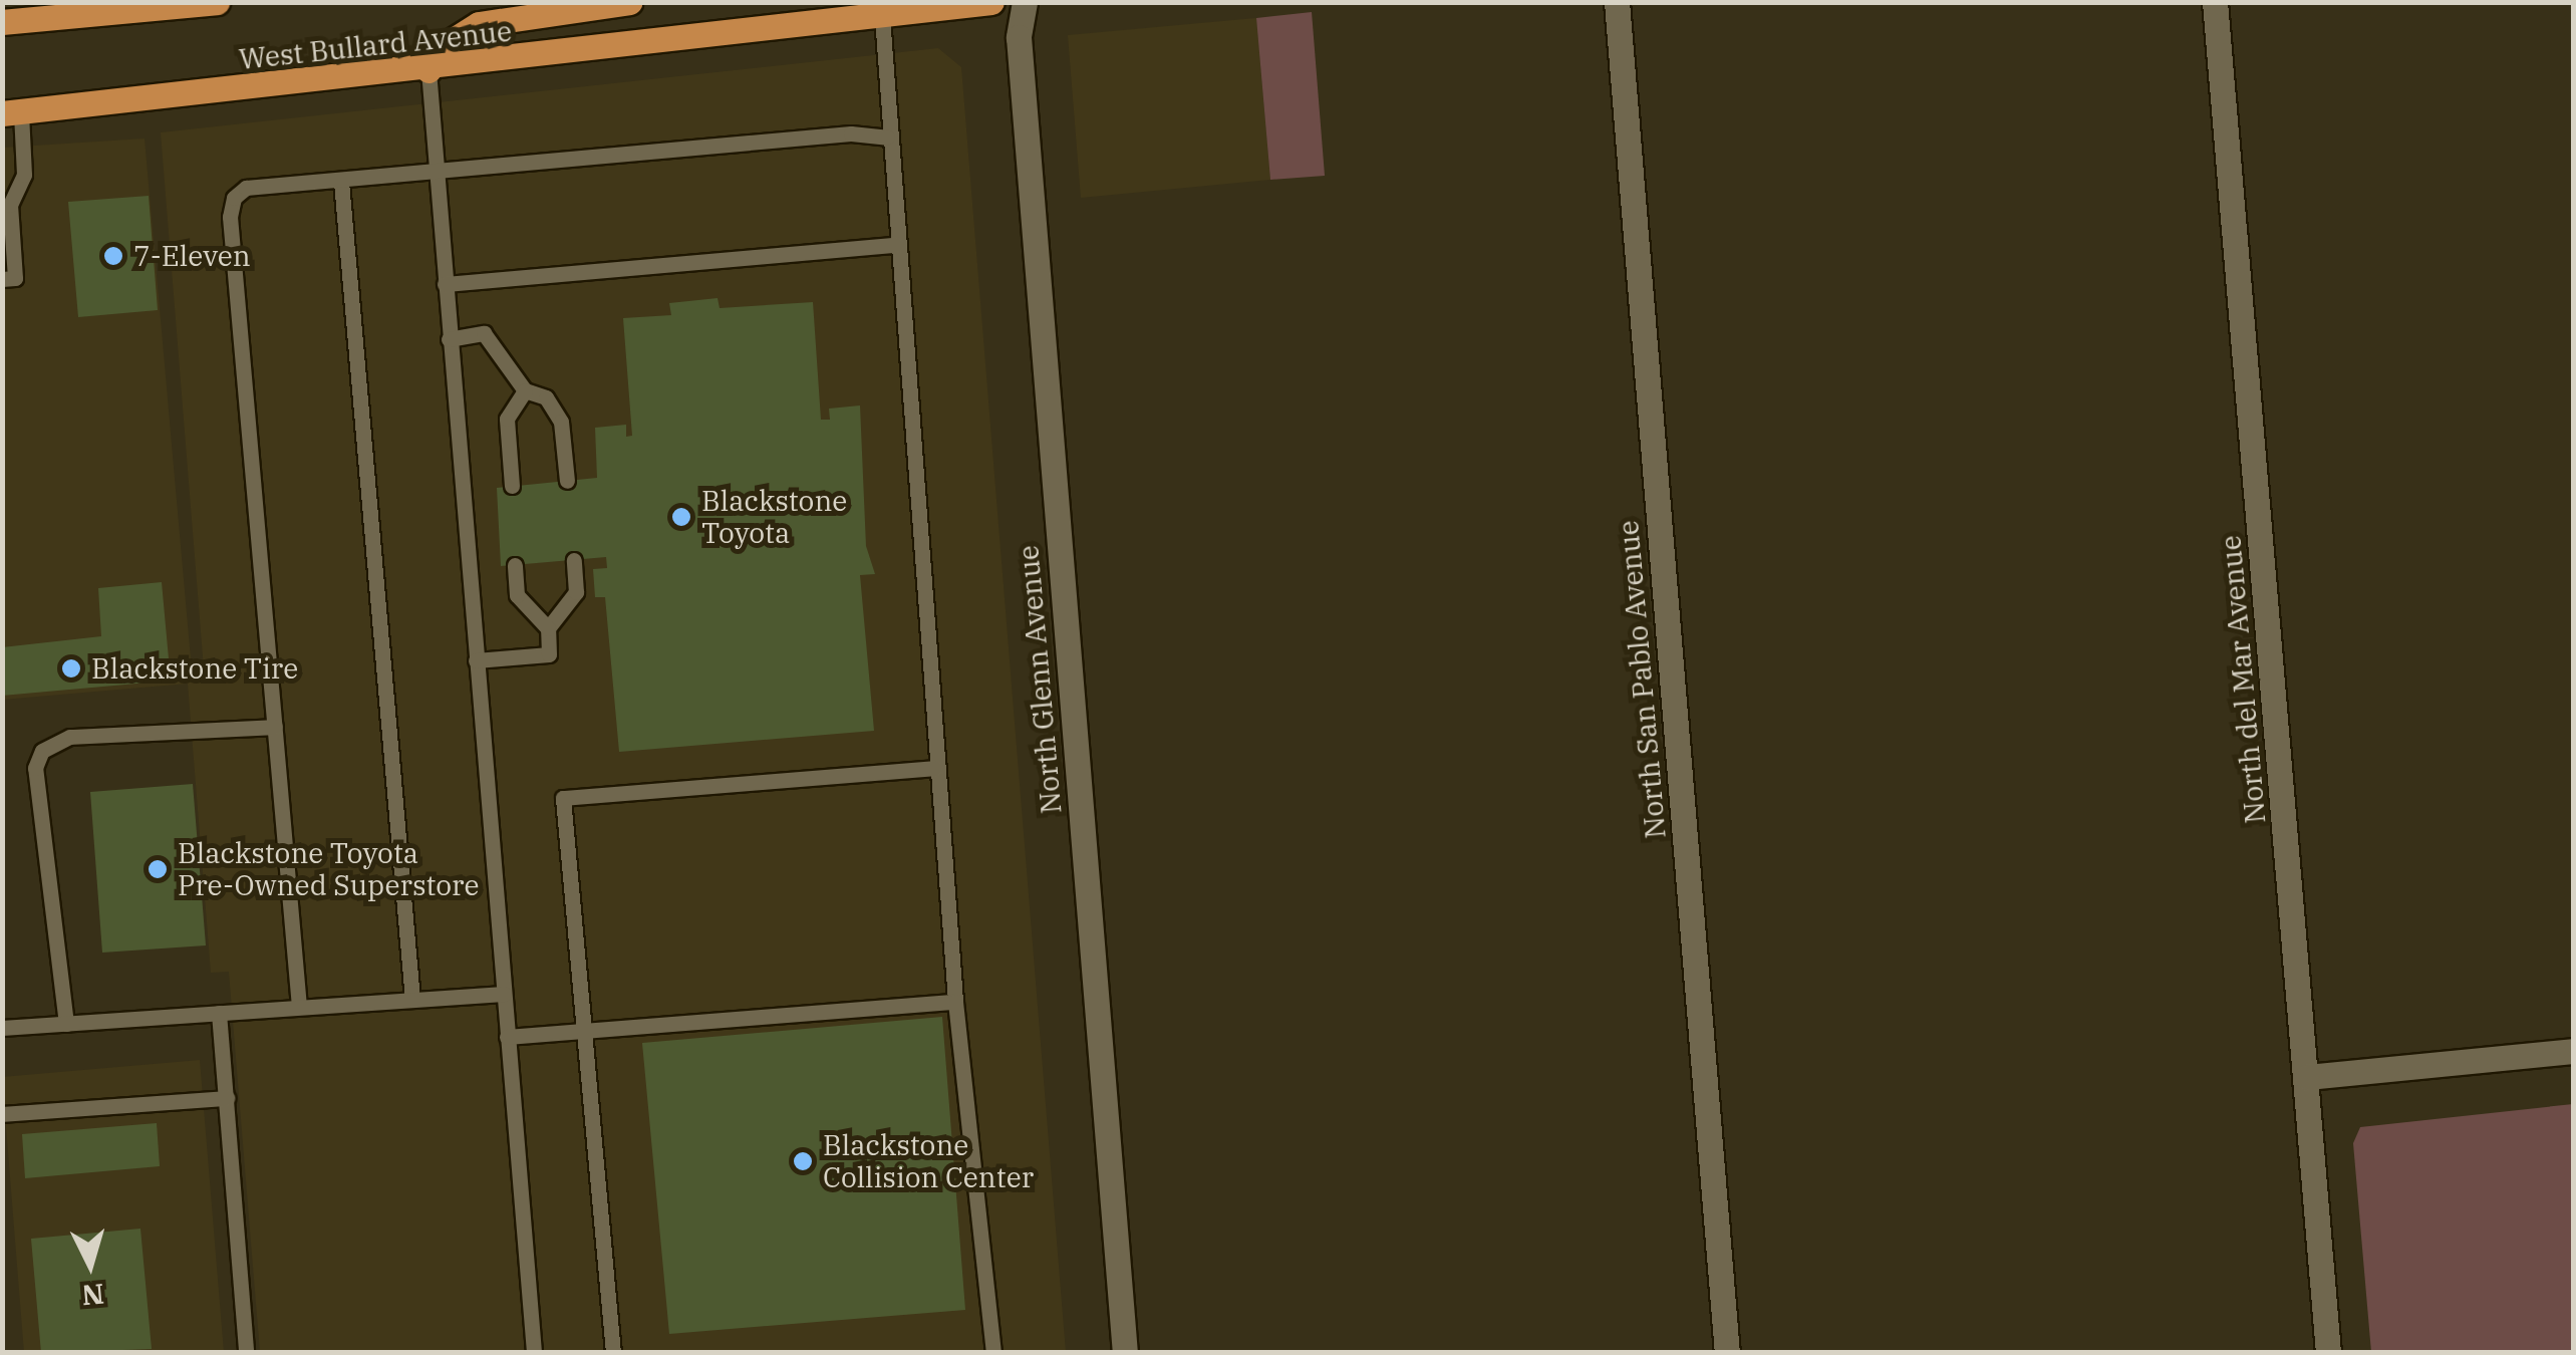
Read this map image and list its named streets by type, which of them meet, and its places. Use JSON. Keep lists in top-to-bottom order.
{
  "streets": {
    "main road": ["West Bullard Avenue"],
    "street": ["North Glenn Avenue", "North San Pablo Avenue", "North del Mar Avenue"]
  },
  "places": [
    "7-Eleven",
    "Blackstone Toyota",
    "Blackstone Tire",
    "Blackstone Toyota Pre-Owned Superstore",
    "Blackstone Collision Center"
  ],
  "north": "bottom"
}
